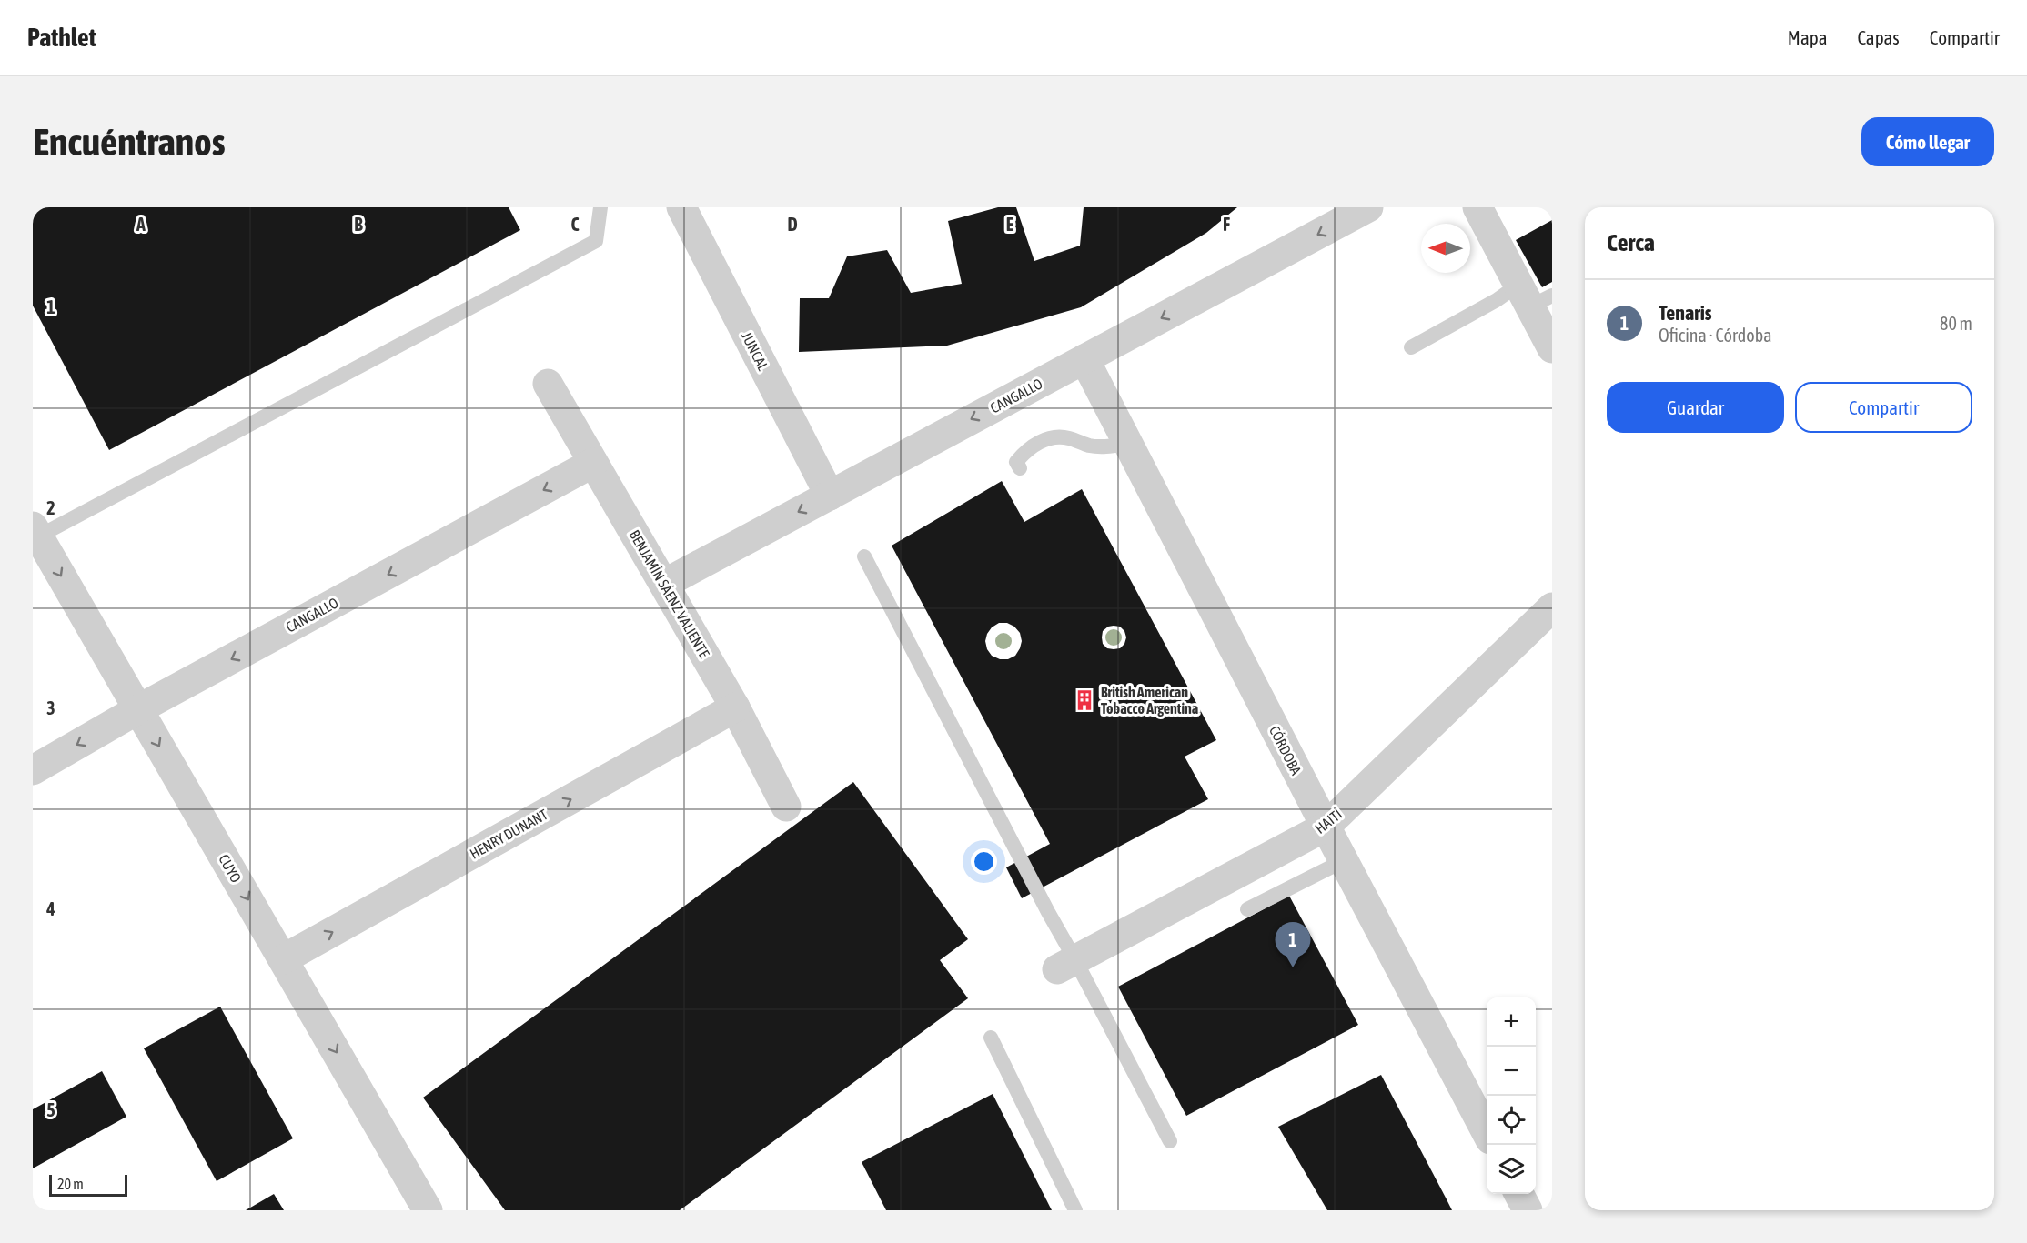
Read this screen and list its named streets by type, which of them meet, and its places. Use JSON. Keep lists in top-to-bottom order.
{
  "streets": {
    "street": [
      "JUNCAL",
      "CANGALLO",
      "BENJAMÍN SÁENZ VALIENTE",
      "CÓRDOBA",
      "HAITÍ",
      "HENRY DUNANT",
      "CUYO"
    ]
  },
  "crossings": [
    ["JUNCAL", "CANGALLO"],
    ["CANGALLO", "BENJAMÍN SÁENZ VALIENTE"],
    ["CANGALLO", "CÓRDOBA"],
    ["CANGALLO", "CUYO"],
    ["BENJAMÍN SÁENZ VALIENTE", "HENRY DUNANT"],
    ["CÓRDOBA", "HAITÍ"],
    ["HENRY DUNANT", "CUYO"]
  ],
  "one_way": ["CANGALLO", "HENRY DUNANT", "CUYO"],
  "places": {
    "building": ["British American Tobacco Argentina"]
  },
  "scale_bar": "20 m",
  "north": "left",
  "page": {
    "header": "Pathlet",
    "nav": ["Mapa", "Capas", "Compartir"],
    "buttons": [
      "Cómo llegar",
      ["Guardar", "Compartir"]
    ],
    "title": "Encuéntranos",
    "heading": "Cerca",
    "list": [
      {
        "mark": "1",
        "name": "Tenaris",
        "note": "Oficina · Córdoba",
        "value": "80 m"
      }
    ],
    "pins": "1",
    "map_buttons": ["+", "−"],
    "scale": "20 m"
  },
  "grid": {
    "columns": [
      "A",
      "B",
      "C",
      "D",
      "E",
      "F"
    ],
    "rows": [
      "1",
      "2",
      "3",
      "4",
      "5"
    ]
  }
}
